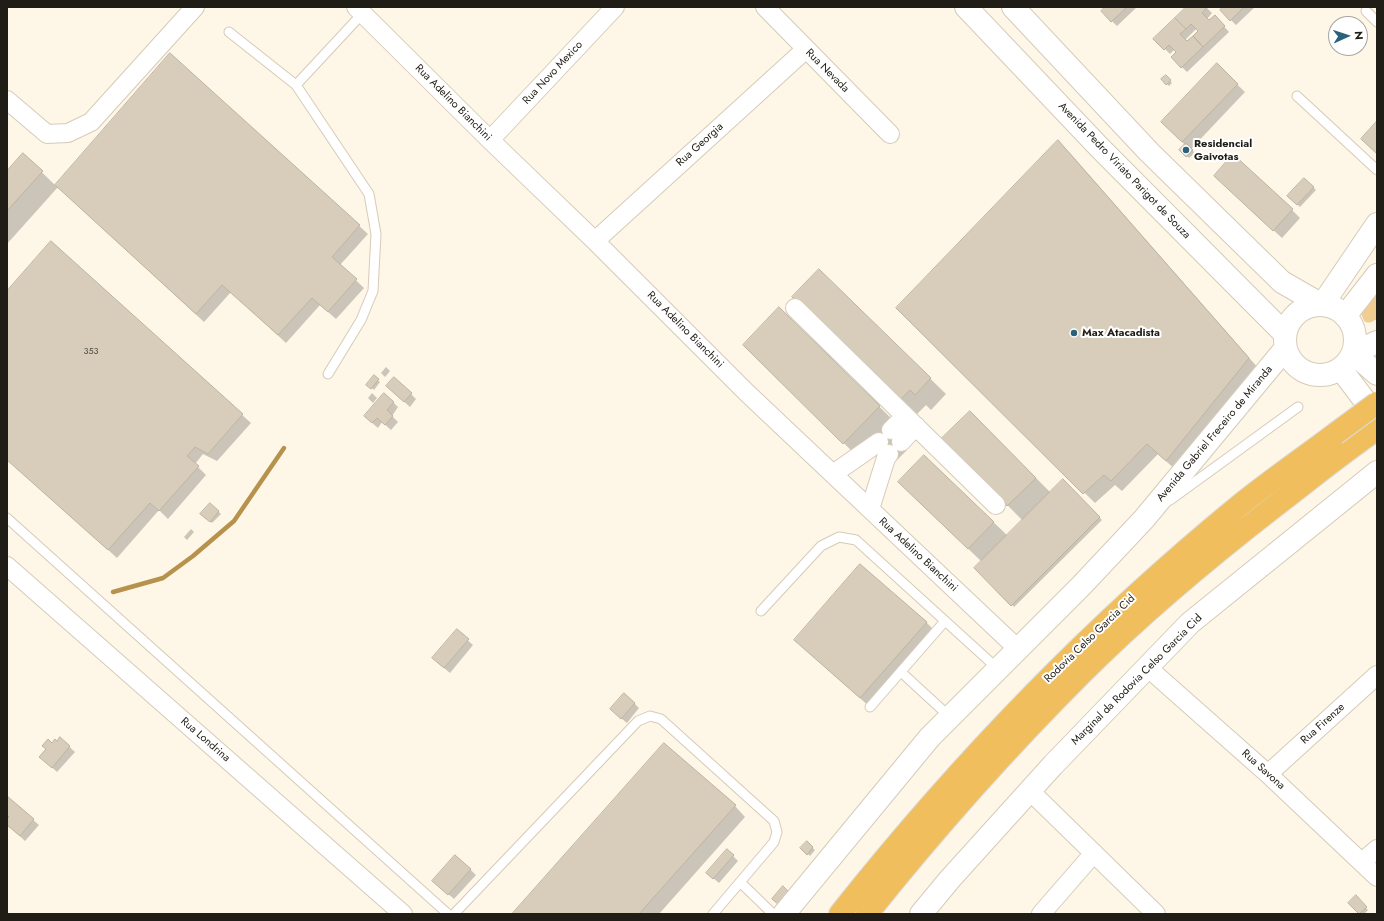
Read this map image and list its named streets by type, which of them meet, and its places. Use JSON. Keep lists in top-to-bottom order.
{
  "streets": {
    "highway": ["Rodovia Celso Garcia Cid"],
    "street": [
      "Rua Nevada",
      "Rua Novo Mexico",
      "Rua Adelino Bianchini",
      "Rua Georgia",
      "Avenida Pedro Viriato Parigot de Souza",
      "Avenida Gabriel Freceiro de Miranda",
      "Marginal da Rodovia Celso Garcia Cid",
      "Rua Firenze",
      "Rua Londrina",
      "Rua Savona"
    ]
  },
  "crossings": [
    ["Rua Nevada", "Rua Georgia"],
    ["Rua Novo Mexico", "Rua Adelino Bianchini"],
    ["Rua Adelino Bianchini", "Rua Georgia"],
    ["Avenida Pedro Viriato Parigot de Souza", "Avenida Gabriel Freceiro de Miranda"],
    ["Marginal da Rodovia Celso Garcia Cid", "Rua Savona"],
    ["Rua Firenze", "Rua Savona"]
  ],
  "places": ["Residencial Gaivotas", "Max Atacadista"],
  "house_numbers": ["353"],
  "north": "right"
}
